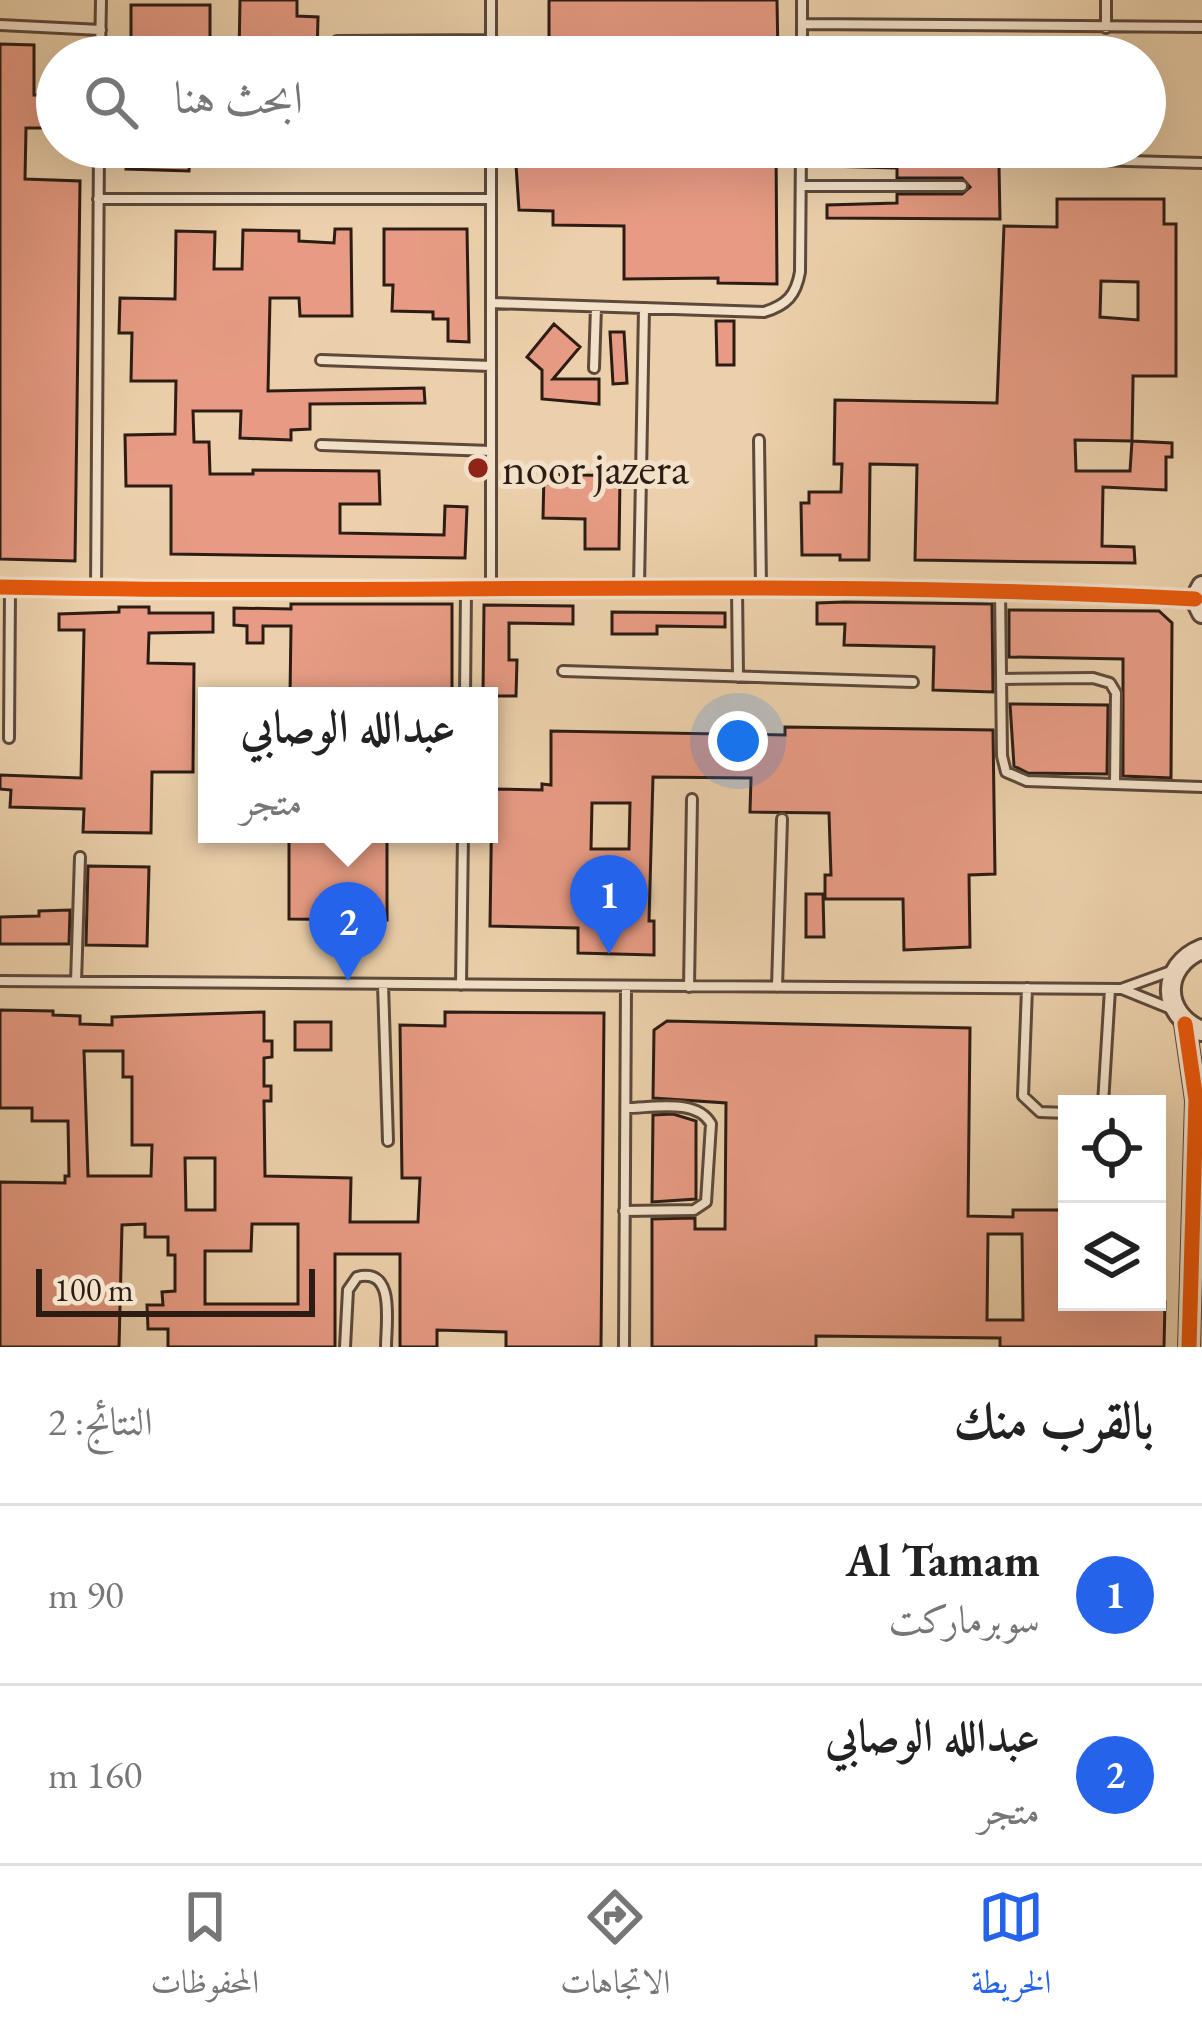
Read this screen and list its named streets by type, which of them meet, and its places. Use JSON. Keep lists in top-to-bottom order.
{
  "places": ["noor jazera"],
  "scale_bar": "100 m",
  "page": {
    "search": "ابحث هنا",
    "popup": ["عبدالله الوصابي", "متجر"],
    "pins": ["1", "2"],
    "scale": "100 m",
    "heading": ["بالقرب منك", "النتائج: 2"],
    "list": [
      {
        "mark": "1",
        "name": "Al Tamam",
        "note": "سوبرماركت",
        "value": "90 m"
      },
      {
        "mark": "2",
        "name": "عبدالله الوصابي",
        "note": "متجر",
        "value": "160 m"
      }
    ],
    "nav": ["الخريطة", "الاتجاهات", "المحفوظات"]
  }
}
